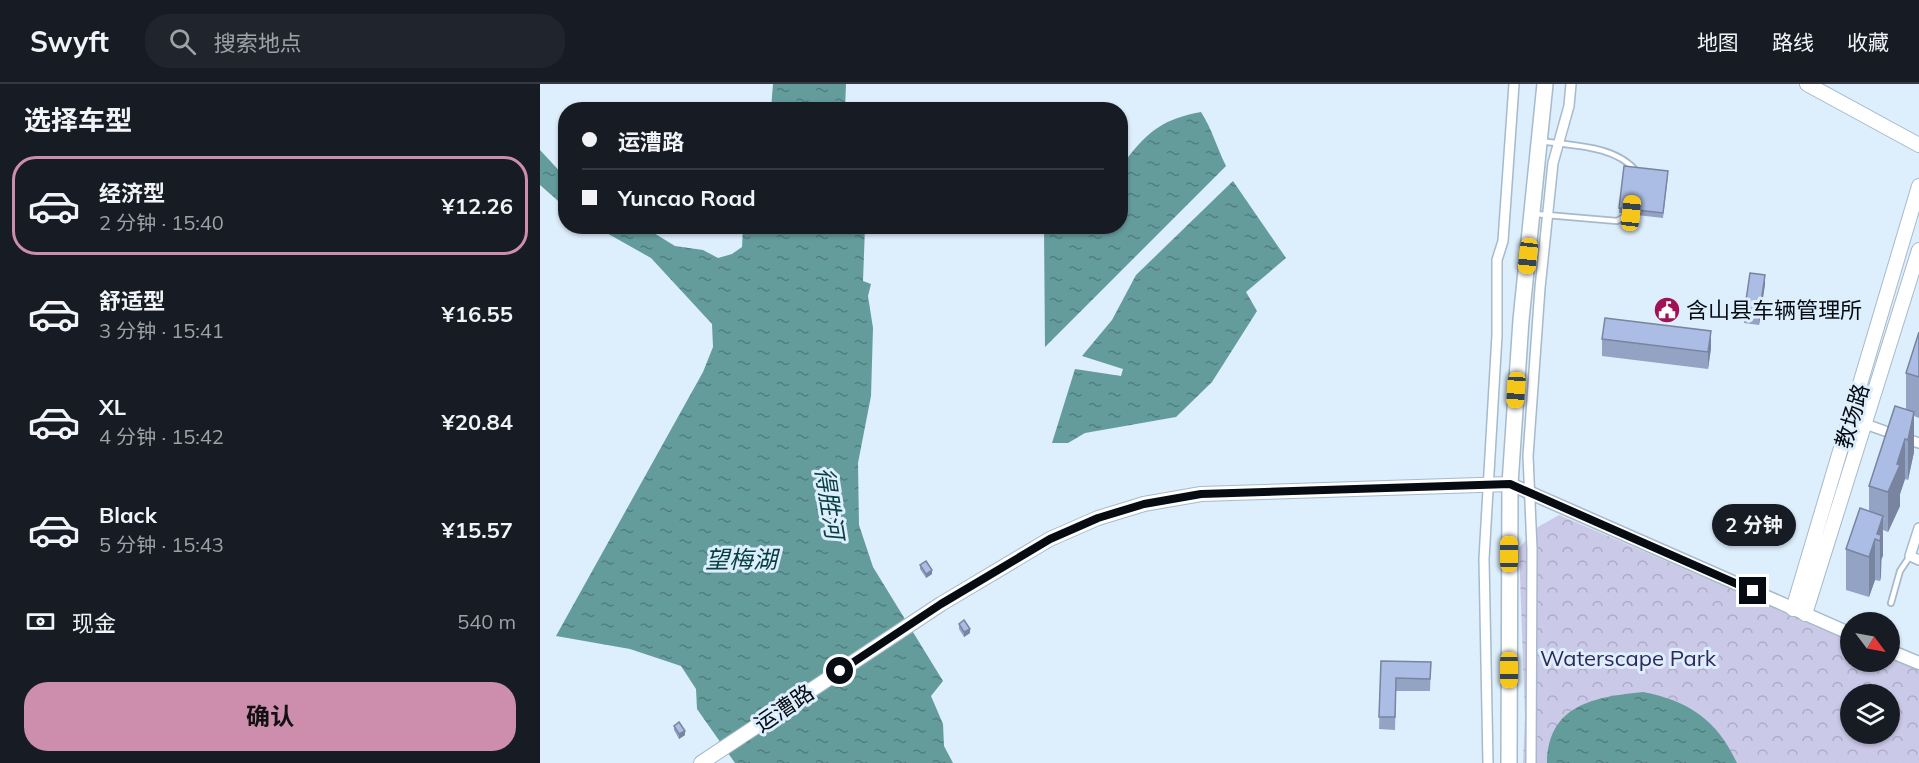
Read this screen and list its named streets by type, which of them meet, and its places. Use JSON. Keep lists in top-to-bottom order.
{
  "streets": {
    "main road": ["教场路", "运漕路"]
  },
  "water": ["得胜河", "望梅湖"],
  "parks": ["Waterscape Park"],
  "places": {
    "public building": ["含山县车辆管理所"]
  },
  "north": "bottom right",
  "page": {
    "header": "Swyft",
    "search": "搜索地点",
    "nav": ["地图", "路线", "收藏"],
    "heading": "选择车型",
    "banner": ["运漕路", "Yuncao Road"],
    "list": [
      {
        "name": "经济型",
        "note": "2 分钟 · 15:40",
        "value": "¥12.26"
      },
      {
        "name": "舒适型",
        "note": "3 分钟 · 15:41",
        "value": "¥16.55"
      },
      {
        "name": "XL",
        "note": "4 分钟 · 15:42",
        "value": "¥20.84"
      },
      {
        "name": "Black",
        "note": "5 分钟 · 15:43",
        "value": "¥15.57"
      }
    ],
    "bubble": "2 分钟",
    "pay": ["现金", "540 m"],
    "buttons": "确认"
  }
}
